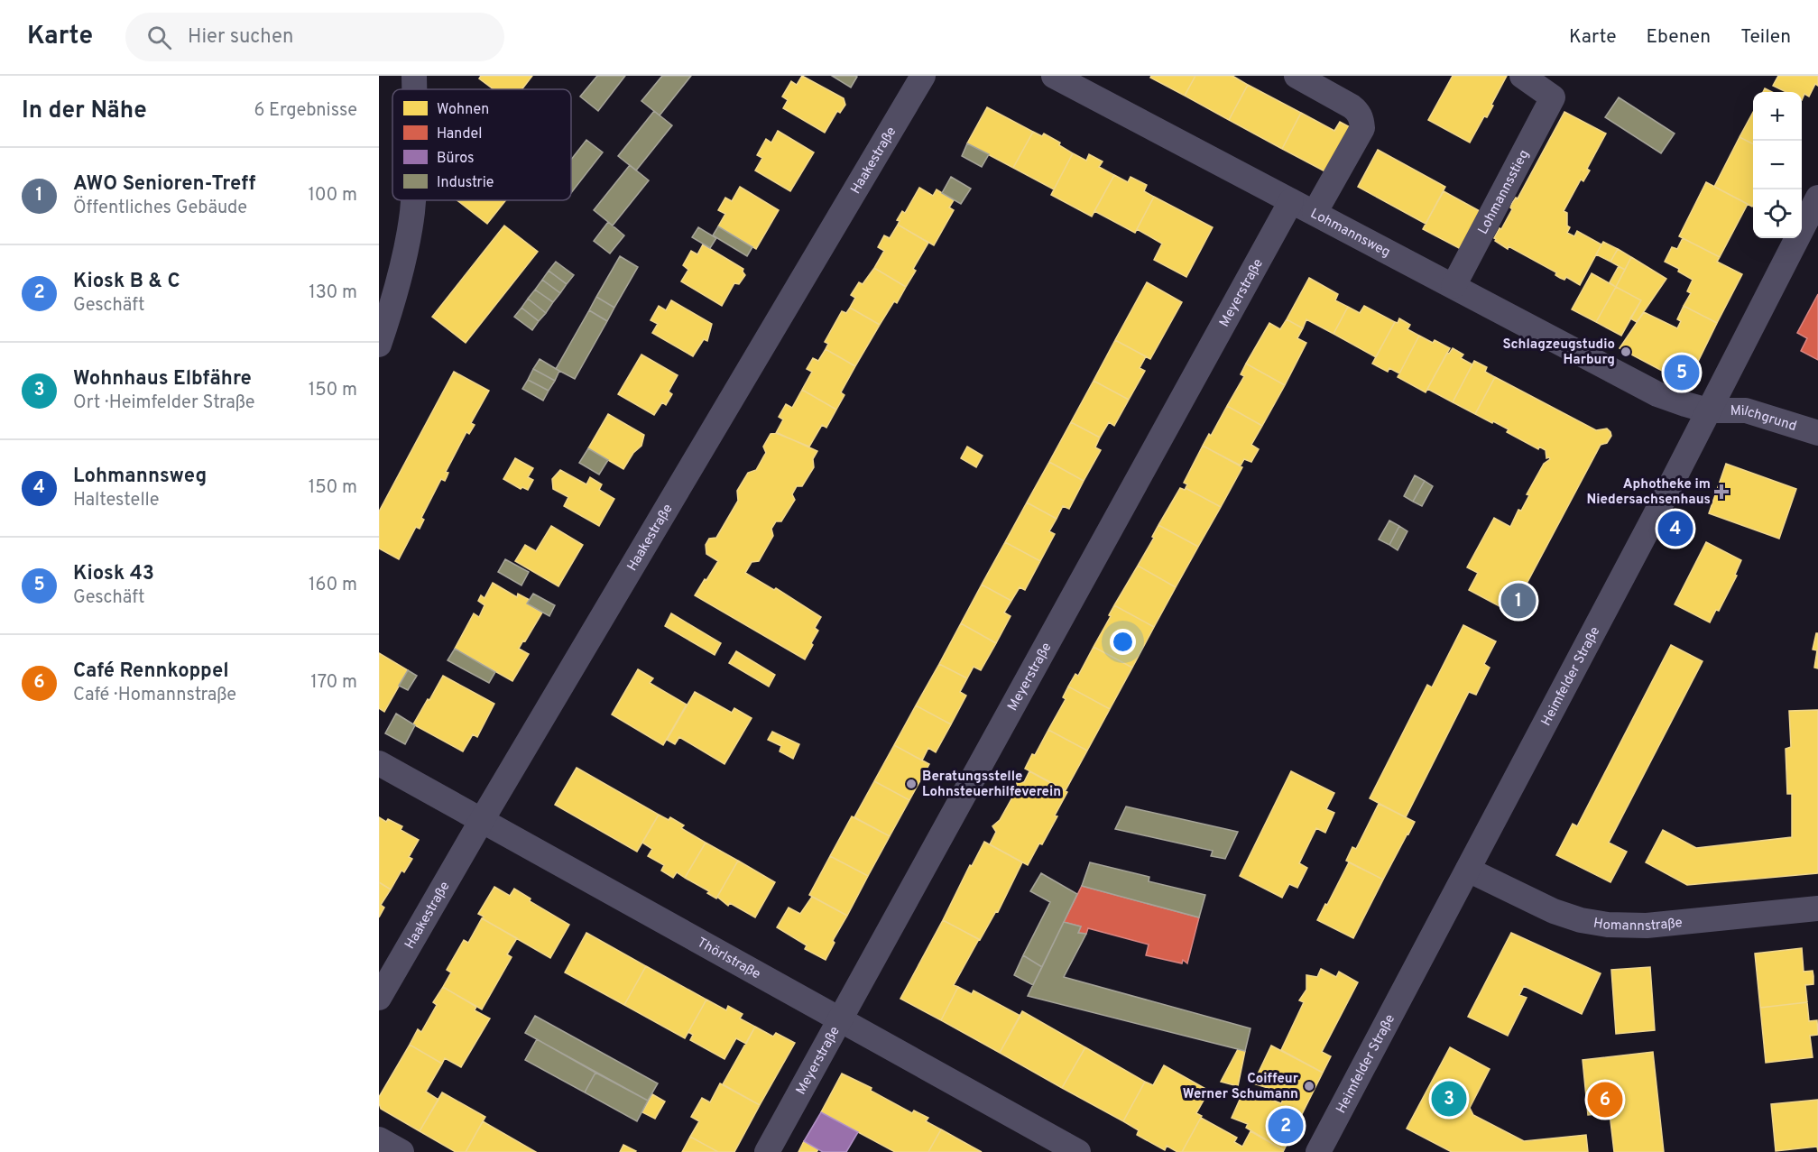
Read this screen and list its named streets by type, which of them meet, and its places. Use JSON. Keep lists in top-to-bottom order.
{
  "streets": {
    "street": [
      "Haakestraße",
      "Lohmannsstieg",
      "Lohmannsweg",
      "Meyerstraße",
      "Milchgrund",
      "Heimfelder Straße",
      "Homannstraße",
      "Thörlstraße"
    ]
  },
  "crossings": [
    ["Haakestraße", "Thörlstraße"],
    ["Lohmannsstieg", "Lohmannsweg"],
    ["Lohmannsweg", "Meyerstraße"],
    ["Lohmannsweg", "Milchgrund"],
    ["Lohmannsweg", "Heimfelder Straße"],
    ["Meyerstraße", "Thörlstraße"],
    ["Milchgrund", "Heimfelder Straße"],
    ["Heimfelder Straße", "Homannstraße"]
  ],
  "places": {
    "other": ["Schlagzeugstudio Harburg", "Beratungsstelle Lohnsteuerhilfeverein", "Coiffeur Werner Schumann"],
    "health": ["Aphotheke im Niedersachsenhaus"]
  },
  "legend": [
    "Wohnen",
    "Handel",
    "Büros",
    "Industrie"
  ],
  "page": {
    "header": "Karte",
    "search": "Hier suchen",
    "nav": ["Karte", "Ebenen", "Teilen"],
    "heading": ["In der Nähe", "6 Ergebnisse"],
    "map_buttons": ["+", "−"],
    "list": [
      {
        "mark": "1",
        "name": "AWO Senioren-Treff",
        "note": "Öffentliches Gebäude",
        "value": "100 m"
      },
      {
        "mark": "2",
        "name": "Kiosk B & C",
        "note": "Geschäft",
        "value": "130 m"
      },
      {
        "mark": "3",
        "name": "Wohnhaus Elbfähre",
        "note": "Ort · Heimfelder Straße",
        "value": "150 m"
      },
      {
        "mark": "4",
        "name": "Lohmannsweg",
        "note": "Haltestelle",
        "value": "150 m"
      },
      {
        "mark": "5",
        "name": "Kiosk 43",
        "note": "Geschäft",
        "value": "160 m"
      },
      {
        "mark": "6",
        "name": "Café Rennkoppel",
        "note": "Café · Homannstraße",
        "value": "170 m"
      }
    ],
    "pins": [
      "5",
      "4",
      "1",
      "3",
      "6",
      "2"
    ]
  }
}
